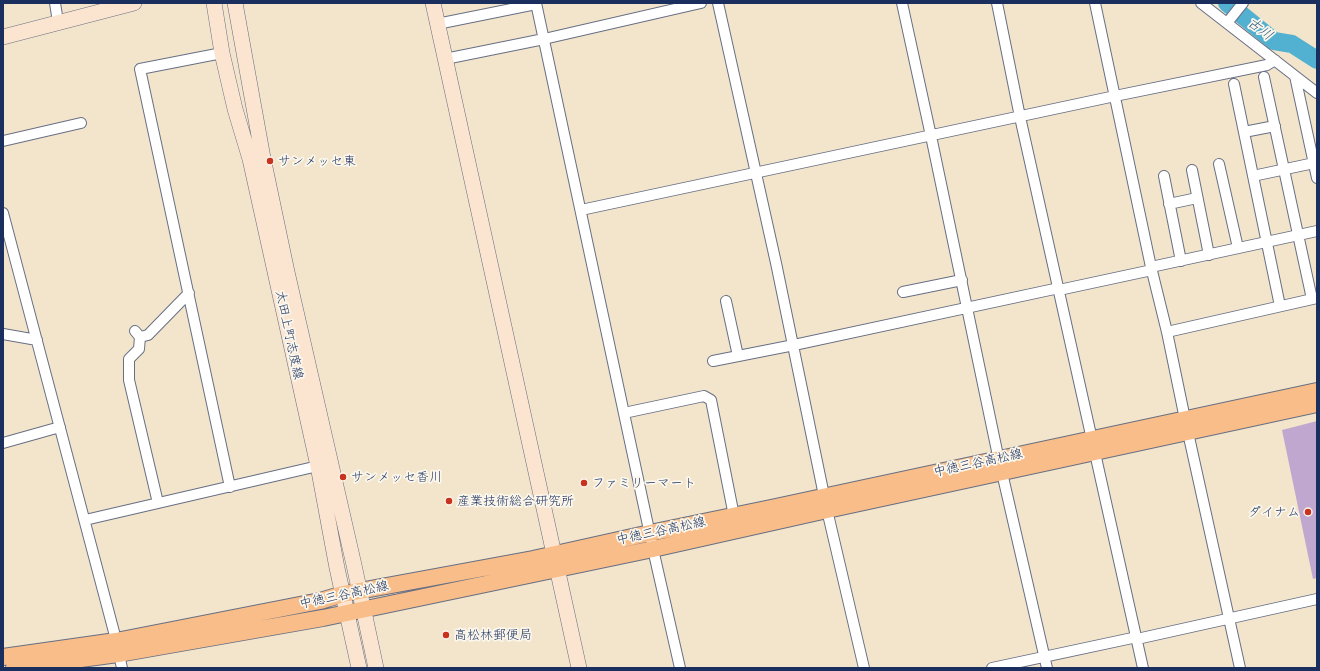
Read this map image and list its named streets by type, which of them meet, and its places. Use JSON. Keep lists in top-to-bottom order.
{
  "streets": {
    "main road": ["太田上町志度線", "中徳三谷高松線"]
  },
  "crossings": [
    ["太田上町志度線", "中徳三谷高松線"]
  ],
  "water": ["古川"],
  "places": [
    "サンメッセ東",
    "サンメッセ香川",
    "ファミリーマート",
    "産業技術総合研究所",
    "ダイナム",
    "高松林郵便局"
  ]
}
